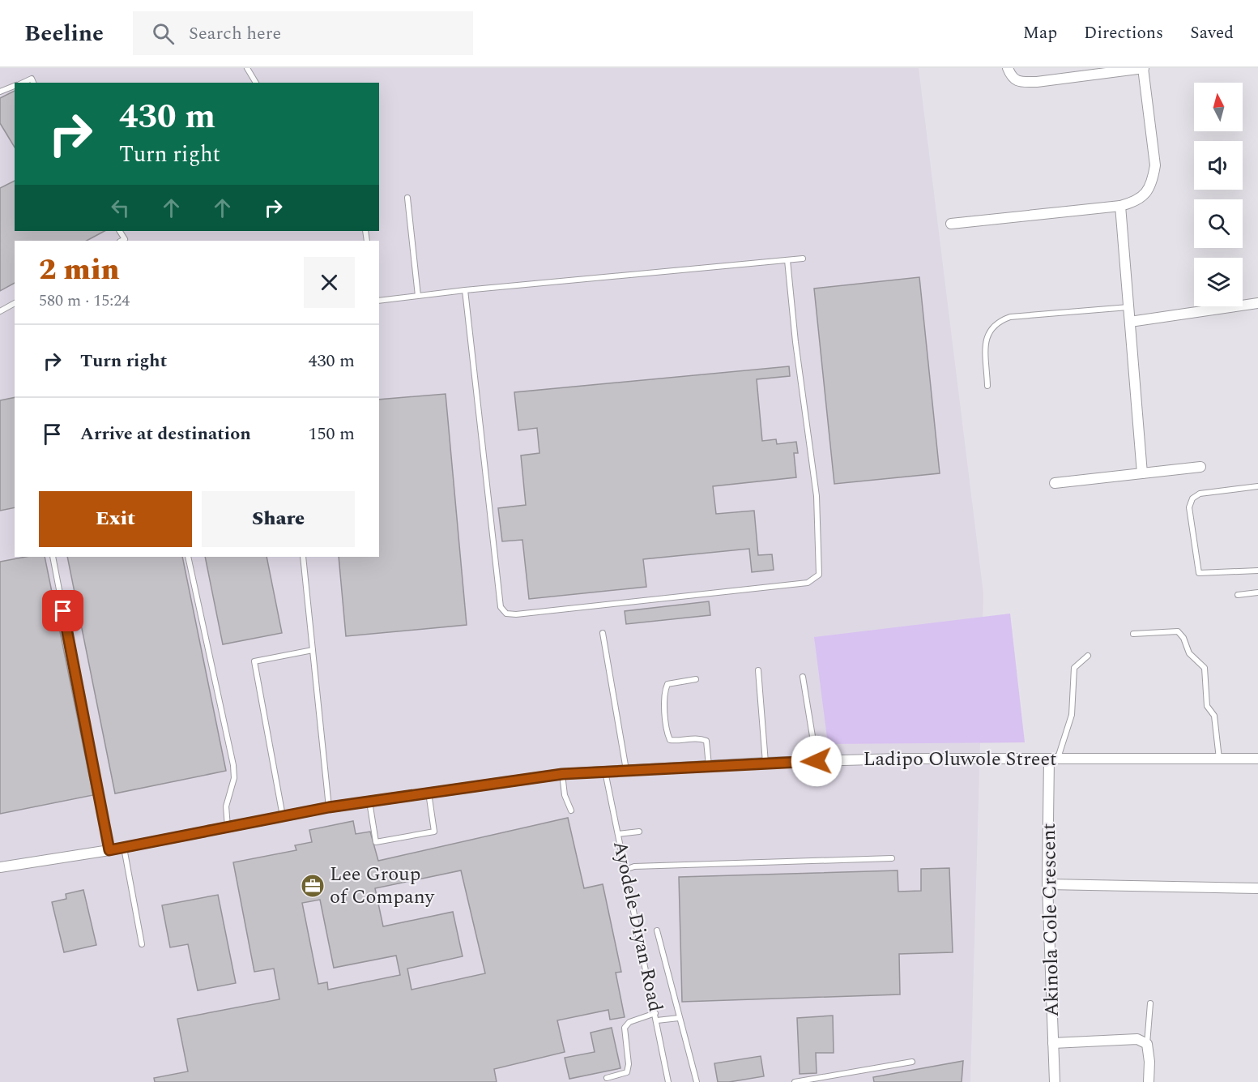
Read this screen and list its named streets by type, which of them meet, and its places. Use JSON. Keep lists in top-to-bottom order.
{
  "streets": {
    "street": ["Ladipo Oluwole Street", "Akinola Cole Crescent"],
    "lane": ["Ayodele Diyan Road"]
  },
  "crossings": [
    ["Ladipo Oluwole Street", "Akinola Cole Crescent"],
    ["Ladipo Oluwole Street", "Ayodele Diyan Road"]
  ],
  "places": {
    "office": ["Lee Group of Company"]
  },
  "north": "top",
  "page": {
    "header": "Beeline",
    "search": "Search here",
    "nav": ["Map", "Directions", "Saved"],
    "turn": ["430 m", "Turn right"],
    "heading": ["2 min", "580 m · 15:24"],
    "list": [
      {
        "name": "Turn right",
        "value": "430 m"
      },
      {
        "name": "Arrive at destination",
        "value": "150 m"
      }
    ],
    "buttons": ["Exit", "Share"]
  }
}
